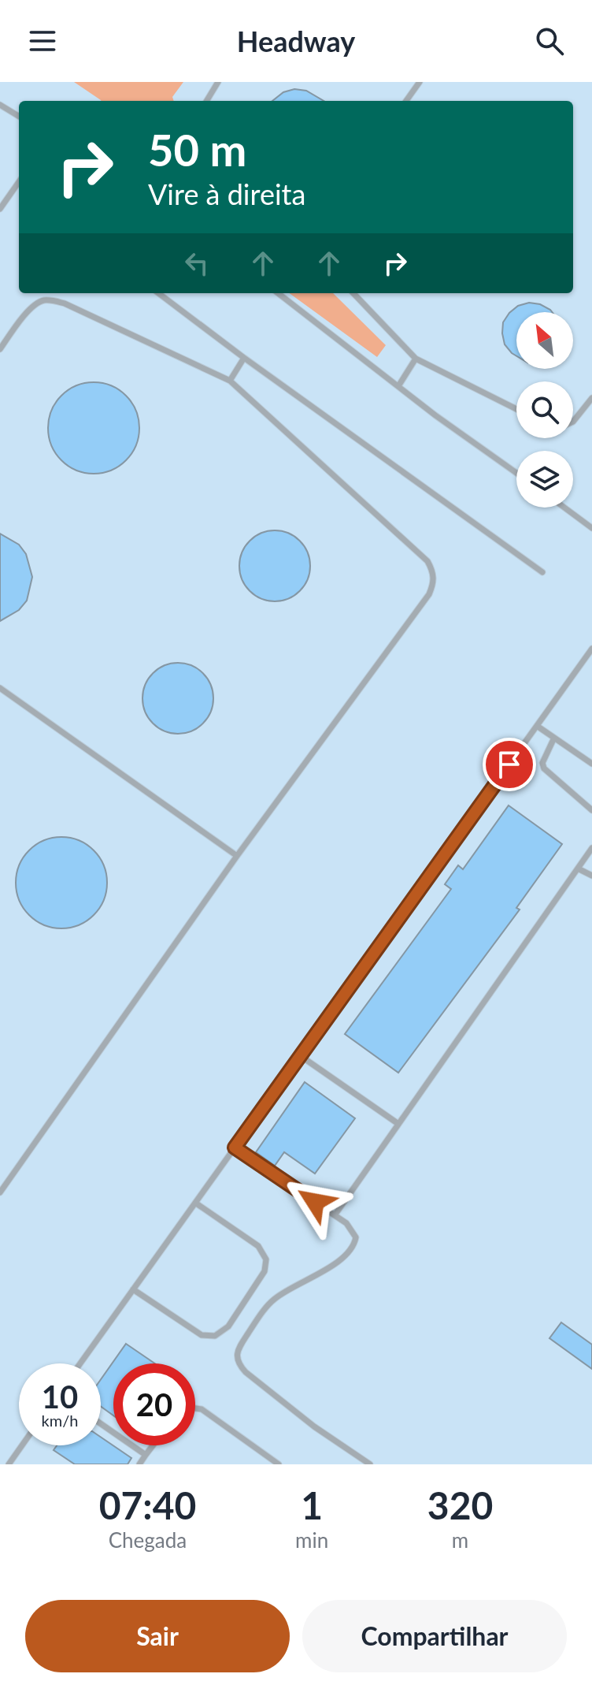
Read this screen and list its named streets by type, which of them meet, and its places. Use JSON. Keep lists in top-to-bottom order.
{
  "north": "top left",
  "page": {
    "header": "Headway",
    "turn": ["50 m", "Vire à direita"],
    "speed": "10 km/h",
    "limit": "20",
    "eta": [
      "07:40",
      "Chegada",
      "1",
      "min",
      "320",
      "m"
    ],
    "buttons": ["Sair", "Compartilhar"]
  }
}
